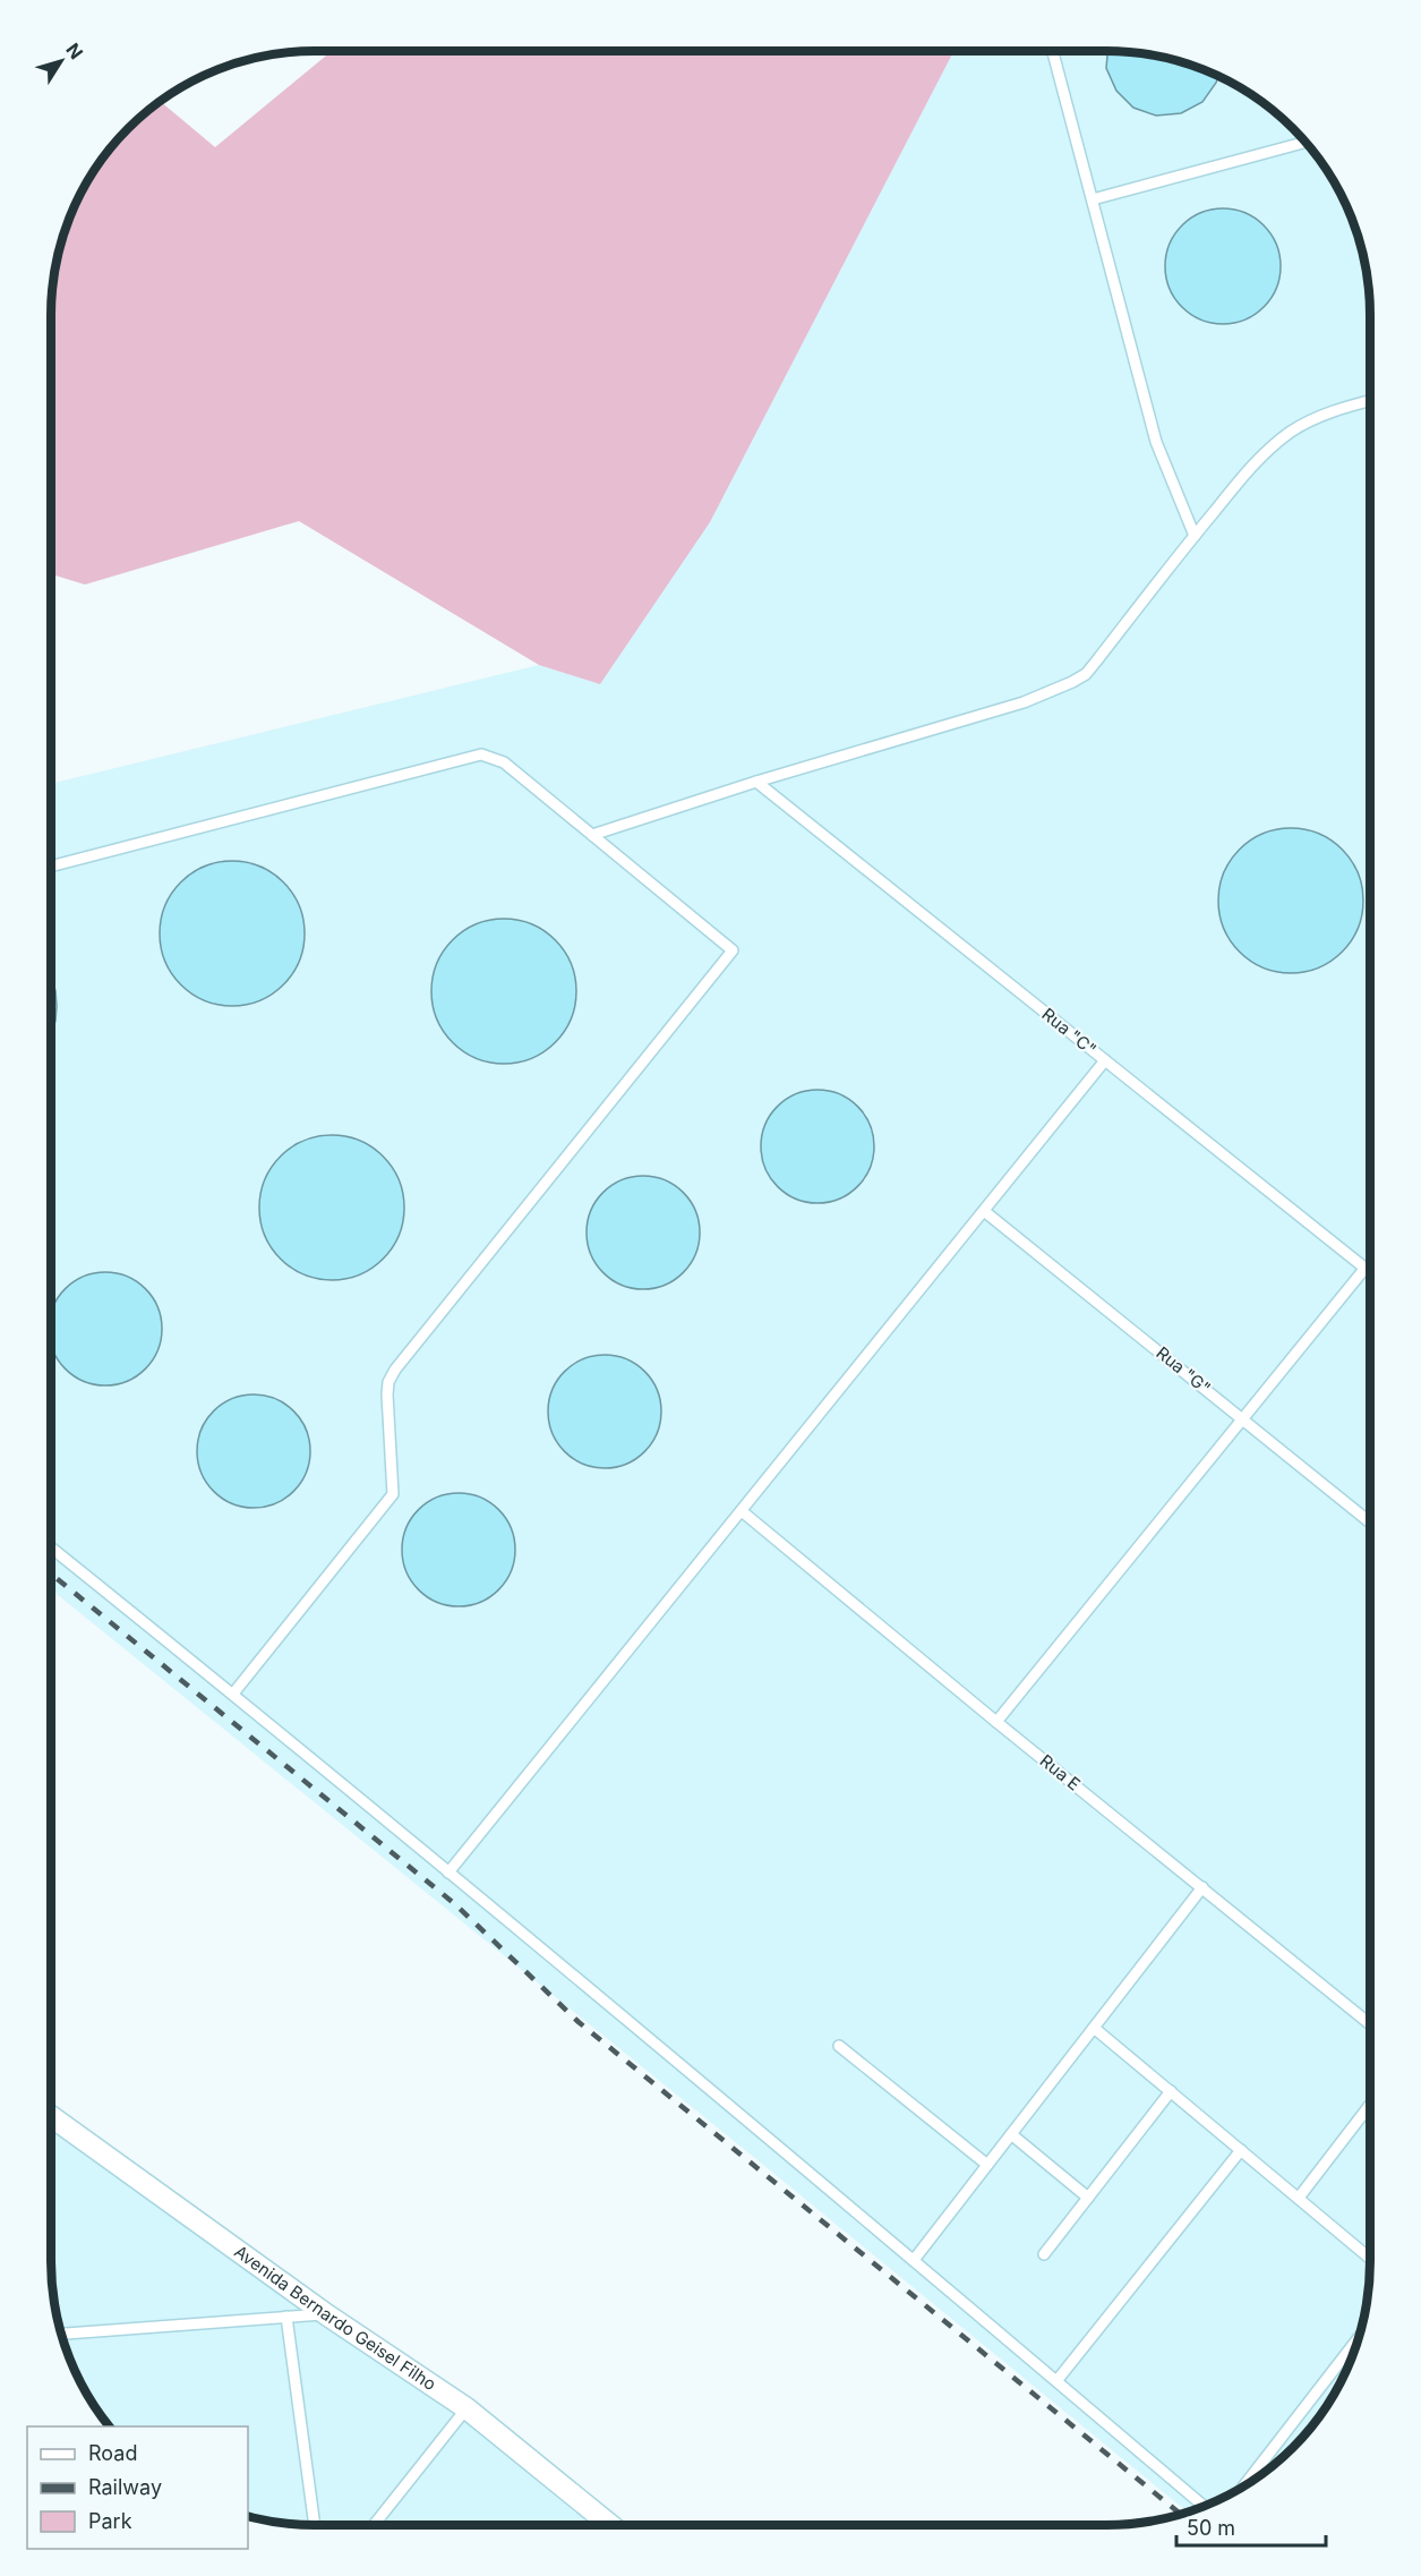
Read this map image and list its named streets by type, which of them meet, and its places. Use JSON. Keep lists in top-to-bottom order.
{
  "streets": {
    "street": ["Avenida Bernardo Geisel Filho"],
    "lane": ["Rua \"C\"", "Rua \"G\"", "Rua E"]
  },
  "legend": ["Road", "Railway", "Park"],
  "scale_bar": "50 m",
  "north": "top right"
}
